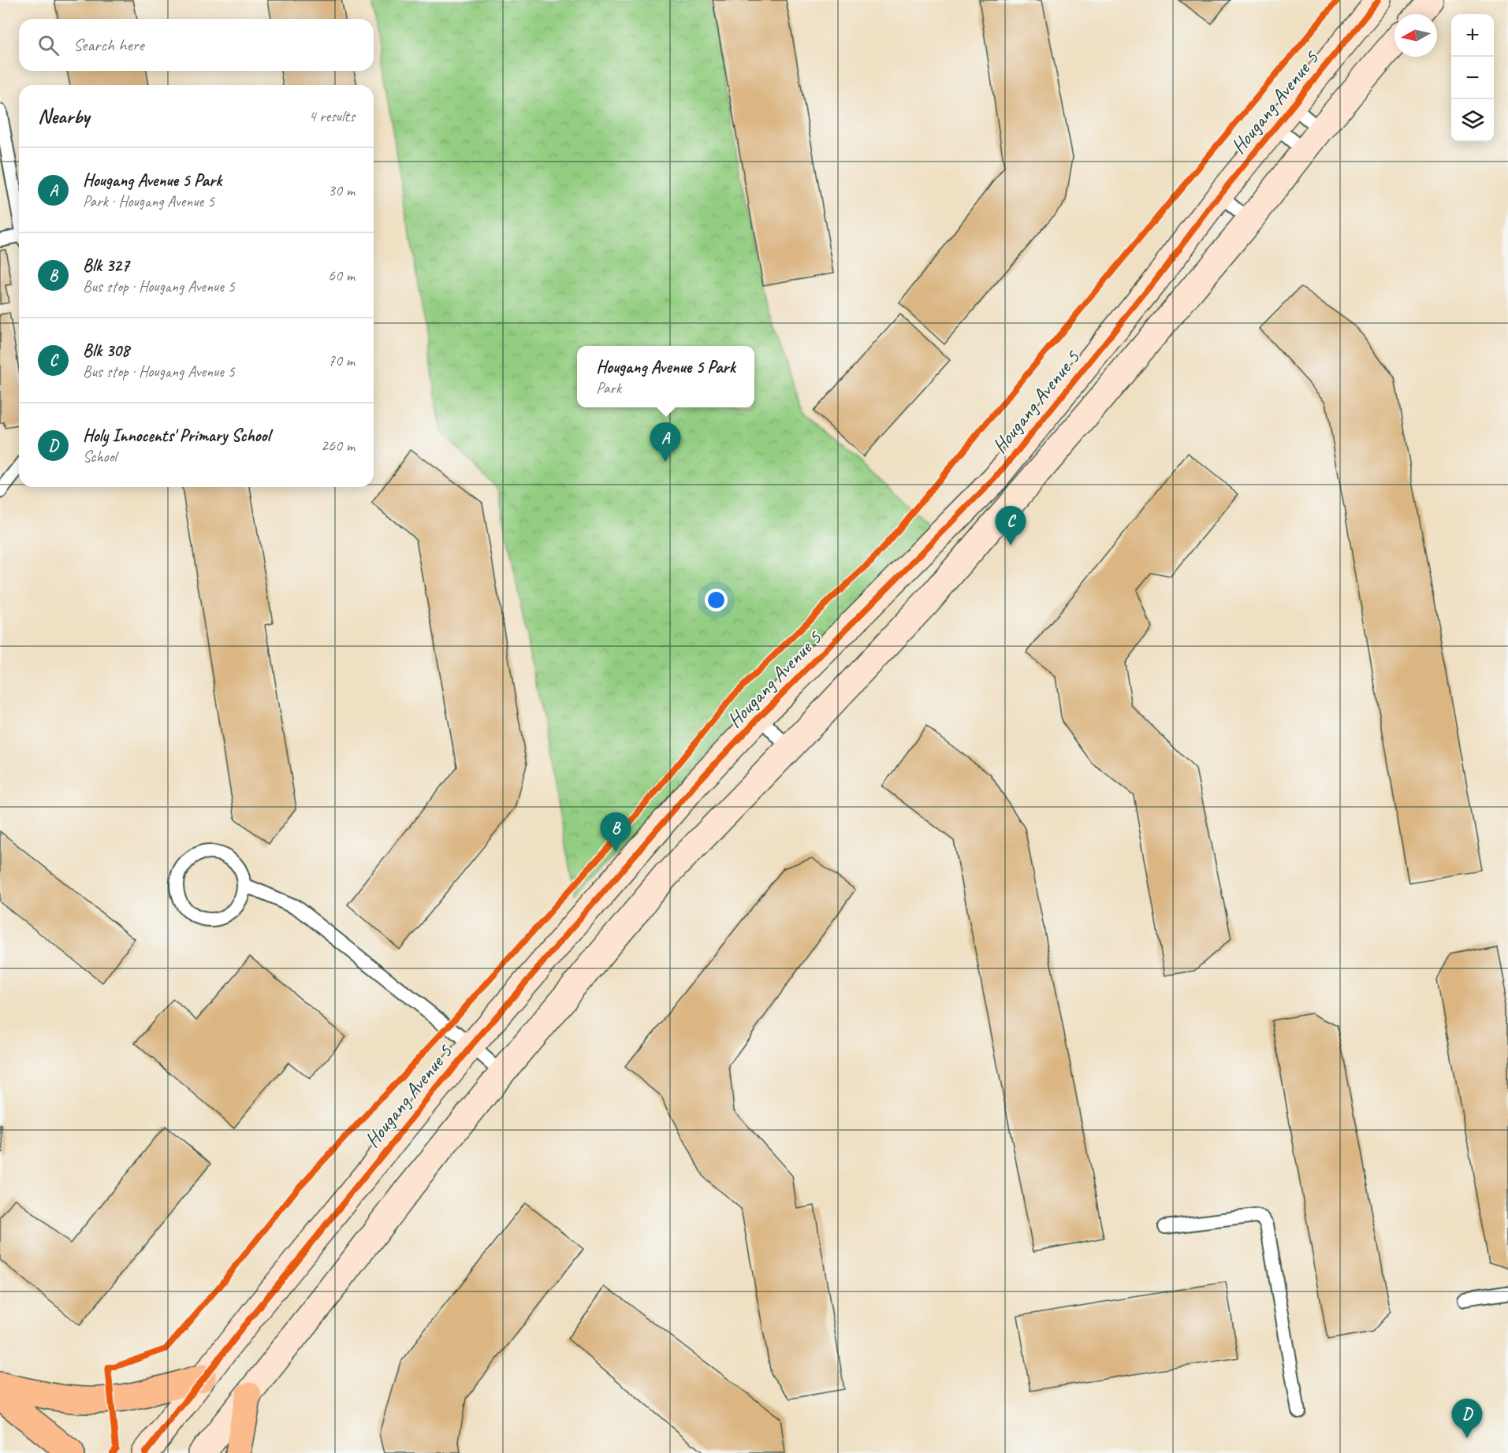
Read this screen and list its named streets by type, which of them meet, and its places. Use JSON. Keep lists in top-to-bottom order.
{
  "streets": {
    "street": ["Hougang Avenue 5"]
  },
  "north": "left",
  "page": {
    "map_buttons": ["+", "−"],
    "search": "Search here",
    "heading": ["Nearby", "4 results"],
    "list": [
      {
        "mark": "A",
        "name": "Hougang Avenue 5 Park",
        "note": "Park · Hougang Avenue 5",
        "value": "30 m"
      },
      {
        "mark": "B",
        "name": "Blk 327",
        "note": "Bus stop · Hougang Avenue 5",
        "value": "60 m"
      },
      {
        "mark": "C",
        "name": "Blk 308",
        "note": "Bus stop · Hougang Avenue 5",
        "value": "70 m"
      },
      {
        "mark": "D",
        "name": "Holy Innocents' Primary School",
        "note": "School",
        "value": "260 m"
      }
    ],
    "popup": ["Hougang Avenue 5 Park", "Park"],
    "pins": [
      "A",
      "C",
      "B",
      "D"
    ]
  }
}
